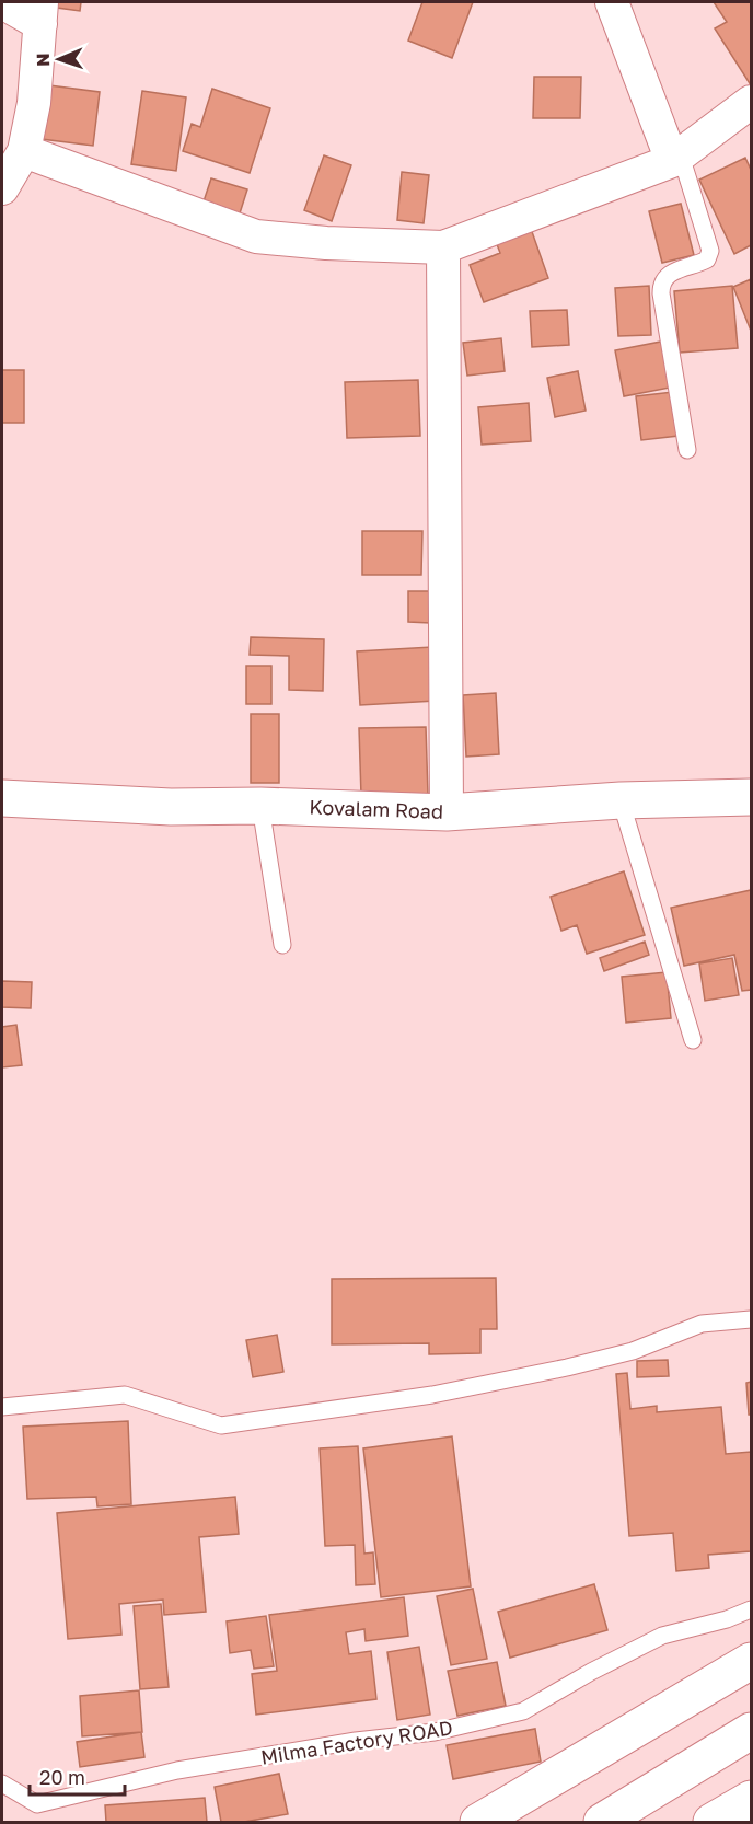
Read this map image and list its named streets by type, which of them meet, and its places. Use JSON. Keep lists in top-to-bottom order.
{
  "streets": {
    "main road": ["Kovalam Road"],
    "lane": ["Milma Factory ROAD"]
  },
  "scale_bar": "20 m",
  "north": "left"
}
